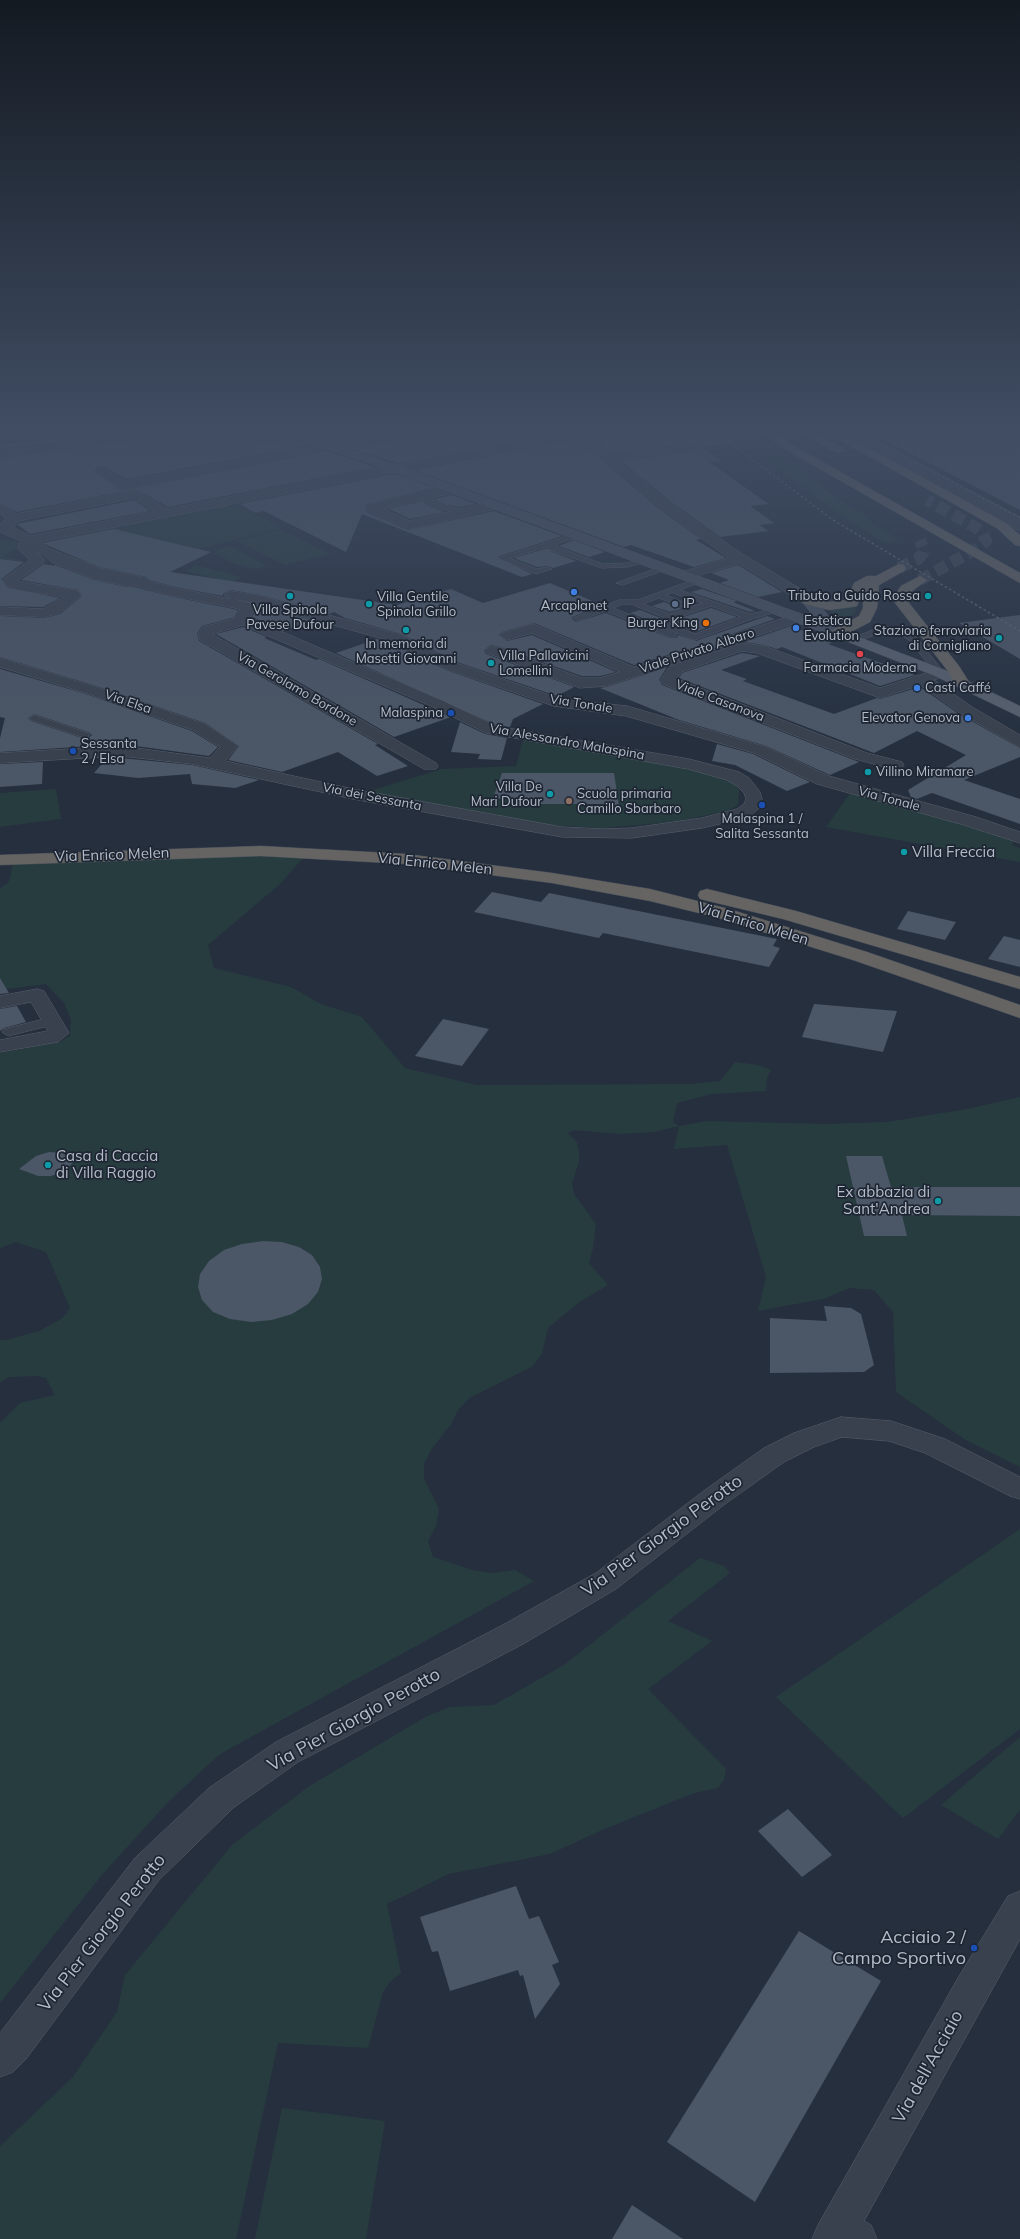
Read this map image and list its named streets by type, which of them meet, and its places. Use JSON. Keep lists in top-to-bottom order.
{
  "streets": {
    "highway": ["Via Enrico Melen"],
    "street": [
      "Viale Privato Albaro",
      "Via Gerolamo Bordone",
      "Viale Casanova",
      "Via Elsa",
      "Via Tonale",
      "Via Alessandro Malaspina",
      "Via dei Sessanta",
      "Via Pier Giorgio Perotto",
      "Via dell'Acciaio"
    ]
  },
  "crossings": [
    ["Via Gerolamo Bordone", "Via Alessandro Malaspina"],
    ["Via Elsa", "Via dei Sessanta"],
    ["Via Alessandro Malaspina", "Via dei Sessanta"]
  ],
  "places": [
    "Arcaplanet",
    "Villa Spinola Pavese Dufour",
    "Tributo a Guido Rossa",
    "Villa Gentile Spinola Grillo",
    "IP",
    "Burger King",
    "Estetica Evolution",
    "In memoria di Masetti Giovanni",
    "Stazione ferroviaria di Cornigliano",
    "Farmacia Moderna",
    "Villa Pallavicini Lomellini",
    "Casti Caffé",
    "Malaspina",
    "Elevator Genova",
    "Sessanta 2 / Elsa",
    "Villino Miramare",
    "Villa De Mari Dufour",
    "Scuola primaria Camillo Sbarbaro",
    "Malaspina 1 / Salita Sessanta",
    "Villa Freccia",
    "Casa di Caccia di Villa Raggio",
    "Ex abbazia di Sant'Andrea",
    "Acciaio 2 / Campo Sportivo"
  ]
}
